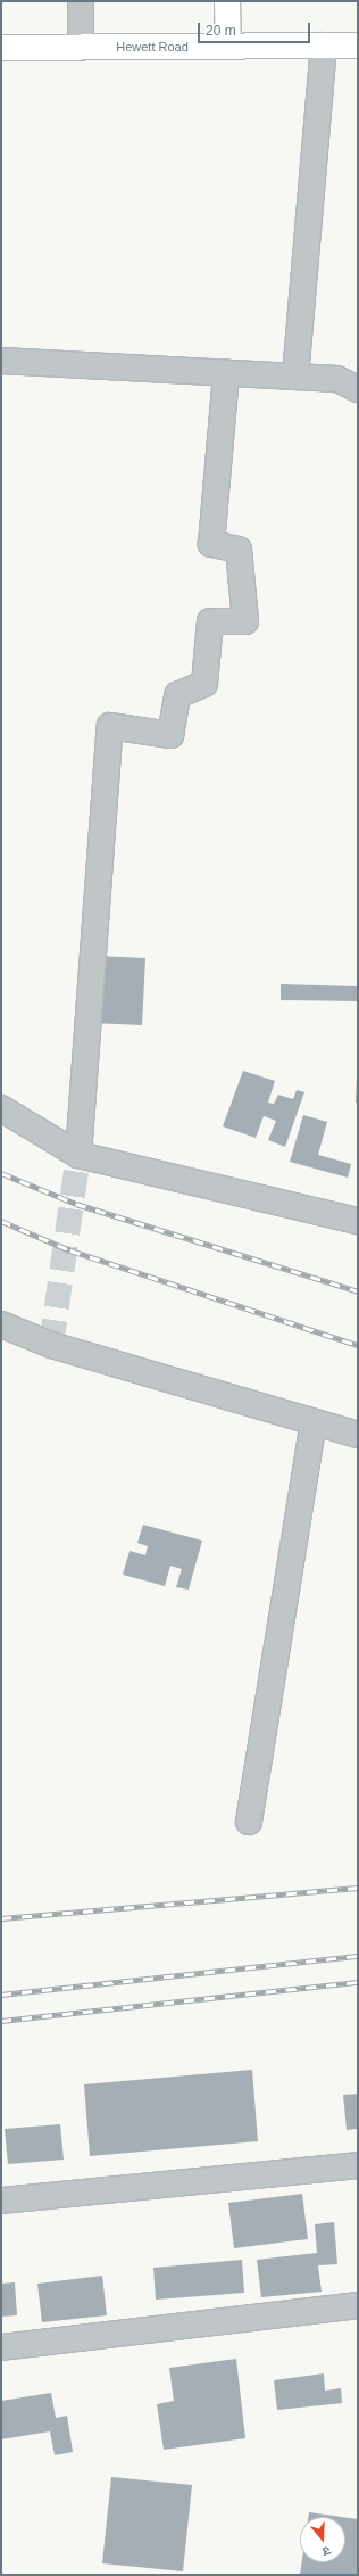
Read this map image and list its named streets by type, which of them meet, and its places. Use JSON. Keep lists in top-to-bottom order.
{
  "streets": {
    "main road": ["Hewett Road"]
  },
  "scale_bar": "20 m",
  "north": "bottom"
}
